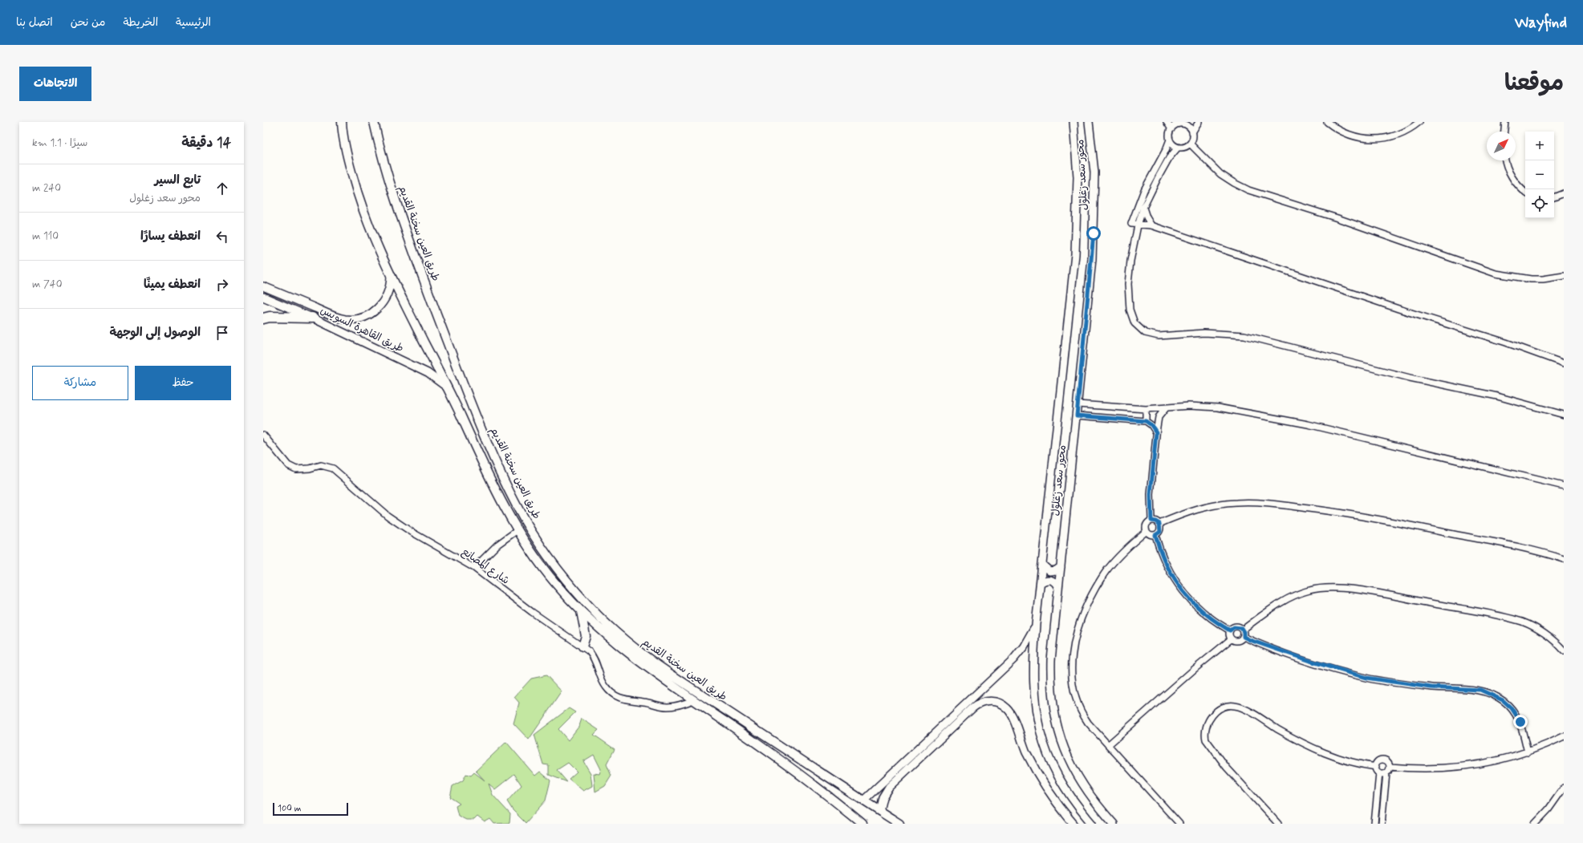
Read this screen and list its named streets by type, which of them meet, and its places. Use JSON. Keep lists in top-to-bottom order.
{
  "streets": {
    "main road": ["محور سعد زغلول", "طريق العين سخنة القديم", "طريق القاهرة السويس"],
    "street": ["شارع المصانع"]
  },
  "crossings": [
    ["طريق العين سخنة القديم", "طريق القاهرة السويس"],
    ["طريق العين سخنة القديم", "شارع المصانع"]
  ],
  "scale_bar": "100 m",
  "north": "top right",
  "page": {
    "header": "Wayfind",
    "nav": [
      "الرئيسية",
      "الخريطة",
      "من نحن",
      "اتصل بنا"
    ],
    "title": "موقعنا",
    "buttons": [
      "الاتجاهات",
      ["حفظ", "مشاركة"]
    ],
    "heading": ["14 دقيقة", "سيرًا · 1.1 km"],
    "map_buttons": ["+", "−"],
    "list": [
      ["تابع السير", "محور سعد زغلول", "240 m"],
      ["انعطف يسارًا", "110 m"],
      ["انعطف يمينًا", "740 m"],
      "الوصول إلى الوجهة"
    ],
    "scale": "100 m"
  }
}
